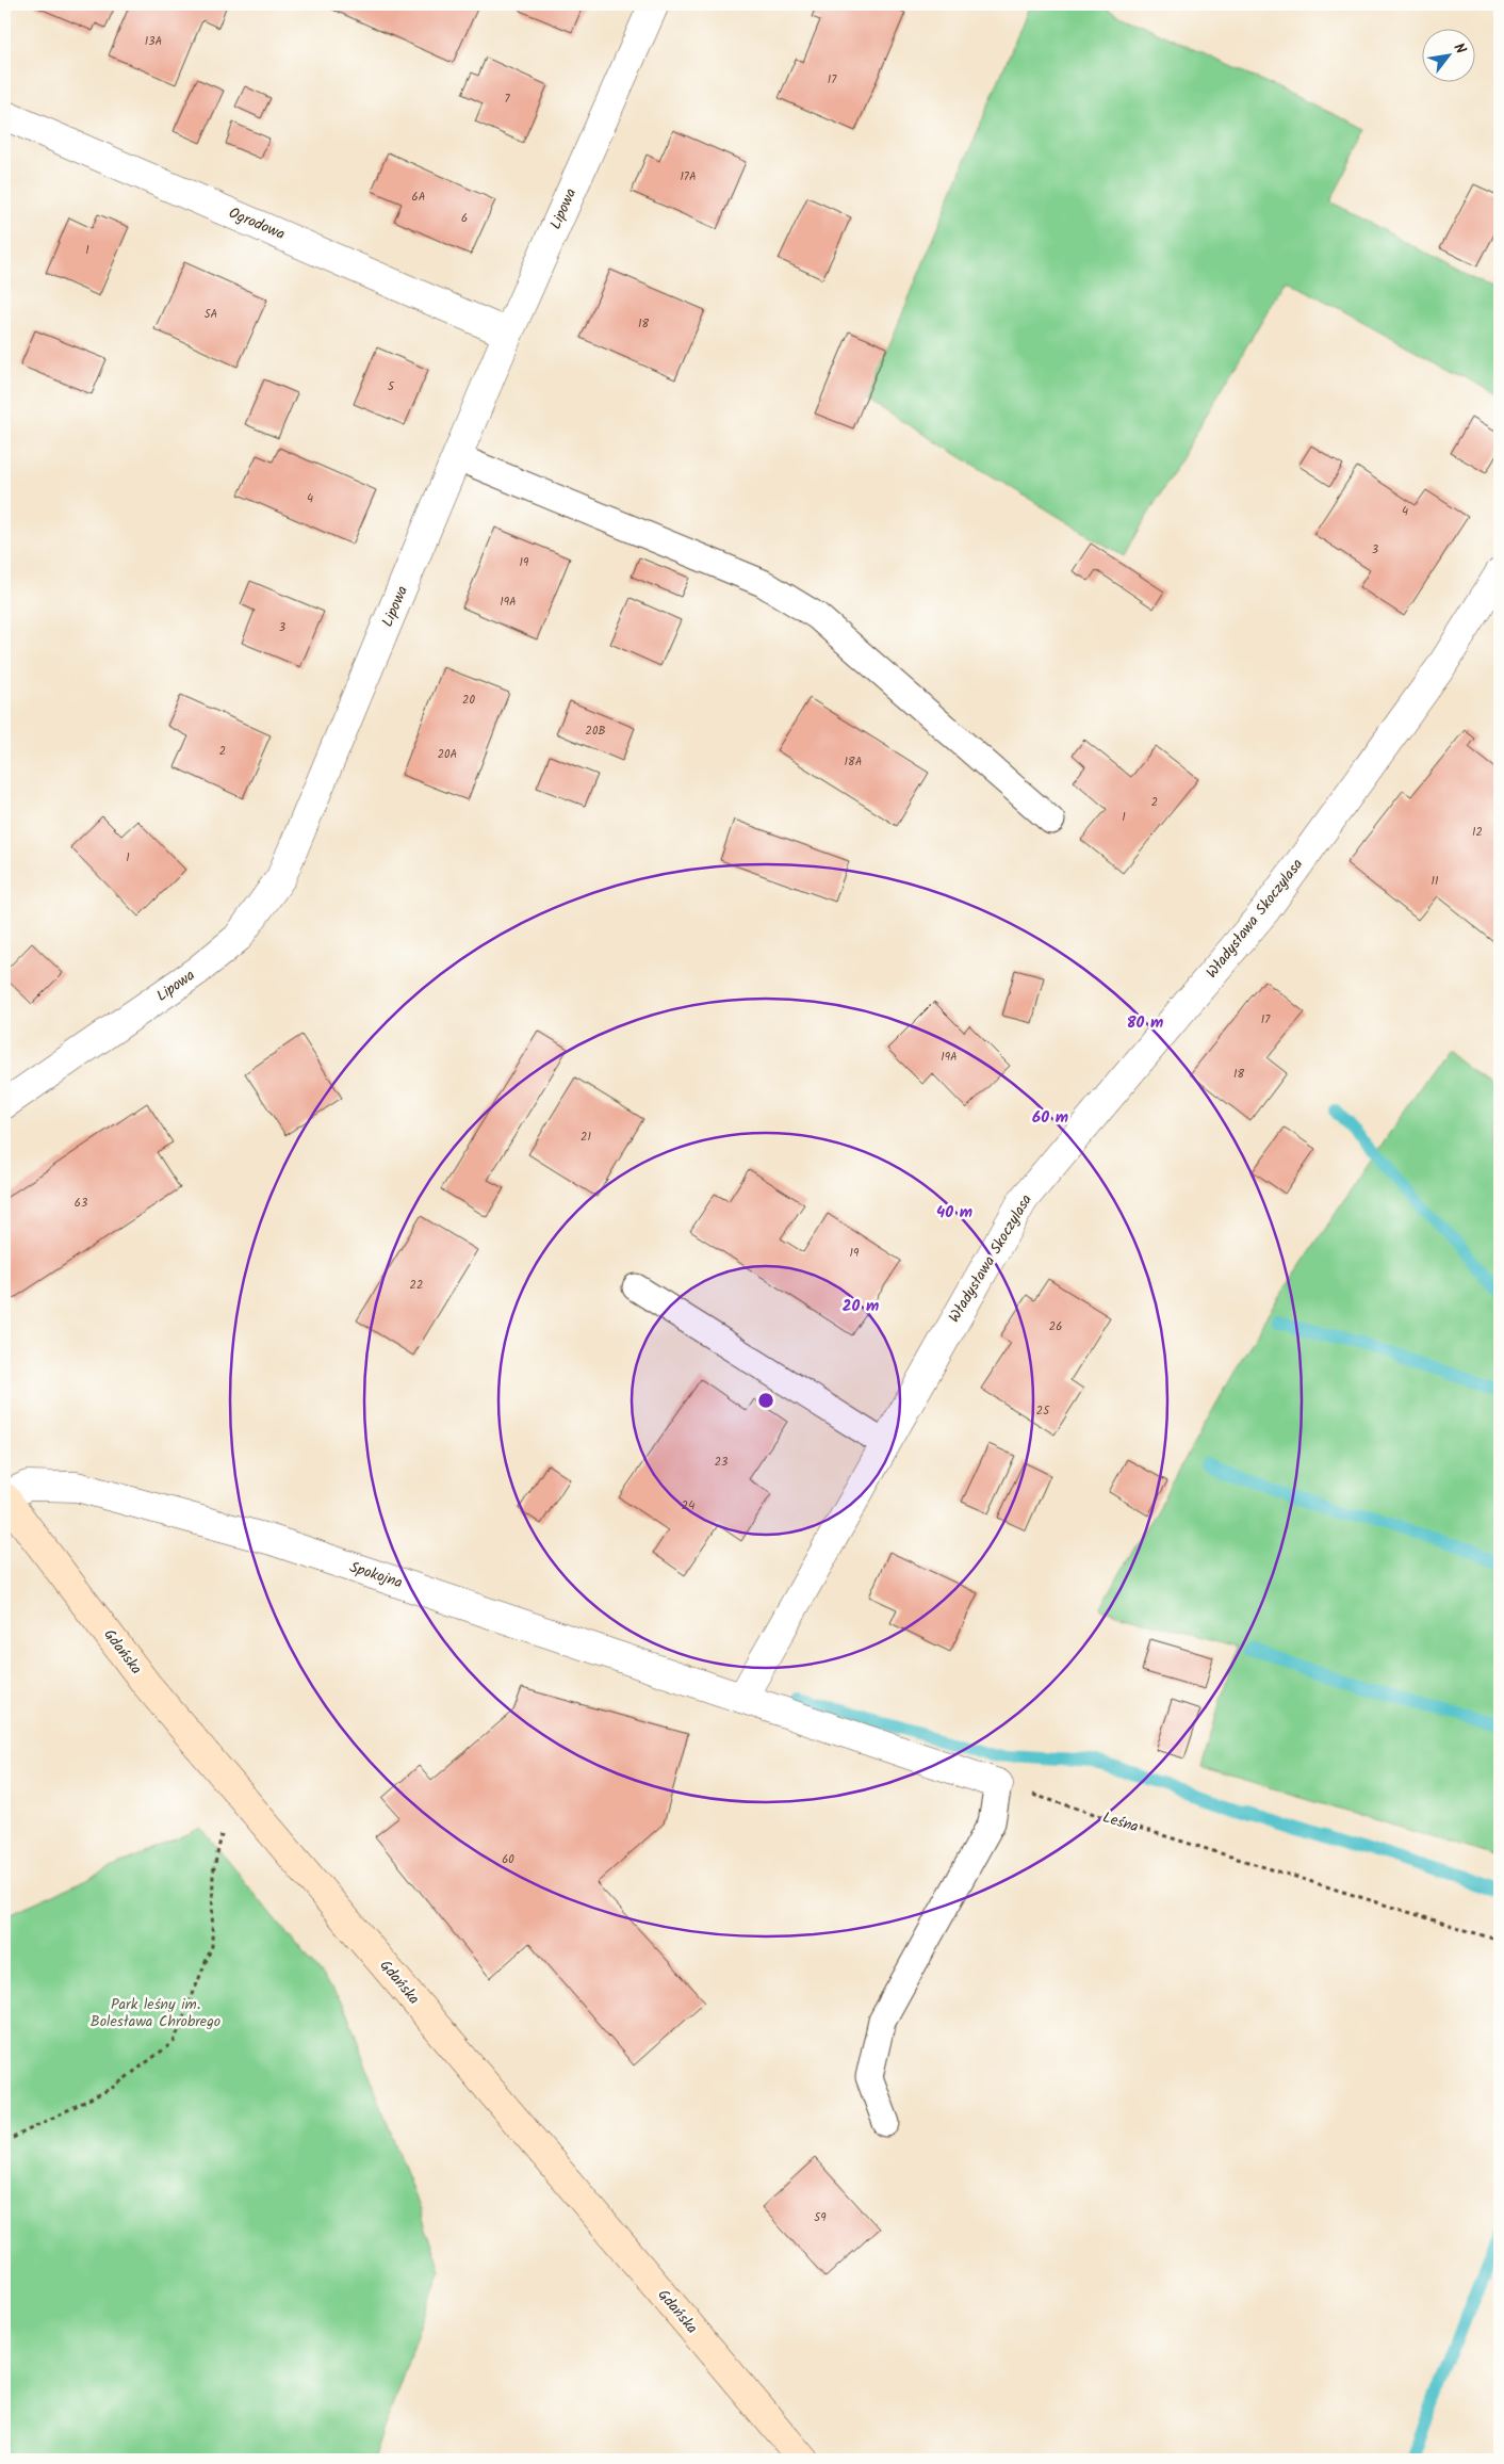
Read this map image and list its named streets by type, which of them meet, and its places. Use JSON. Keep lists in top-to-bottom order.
{
  "streets": {
    "main road": ["Gdańska"],
    "street": [
      "Lipowa",
      "Ogrodowa",
      "Władysława Skoczylasa",
      "Spokojna"
    ],
    "path": ["Leśna"]
  },
  "crossings": [
    ["Lipowa", "Ogrodowa"],
    ["Władysława Skoczylasa", "Spokojna"],
    ["Spokojna", "Gdańska"]
  ],
  "parks": ["Park leśny im. Bolesława Chrobrego"],
  "house_numbers": [
    "13A",
    "17",
    "7",
    "17A",
    "6A",
    "6",
    "1",
    "5A",
    "18",
    "5",
    "4",
    "4",
    "3",
    "19",
    "19A",
    "3",
    "20",
    "20B",
    "2",
    "20A",
    "18A",
    "2",
    "1",
    "12",
    "1",
    "11",
    "17",
    "19A",
    "18",
    "21",
    "63",
    "19",
    "22",
    "26",
    "25",
    "23",
    "24",
    "60",
    "59"
  ],
  "north": "top right",
  "rings": [
    "80 m",
    "60 m",
    "40 m",
    "20 m"
  ]
}
